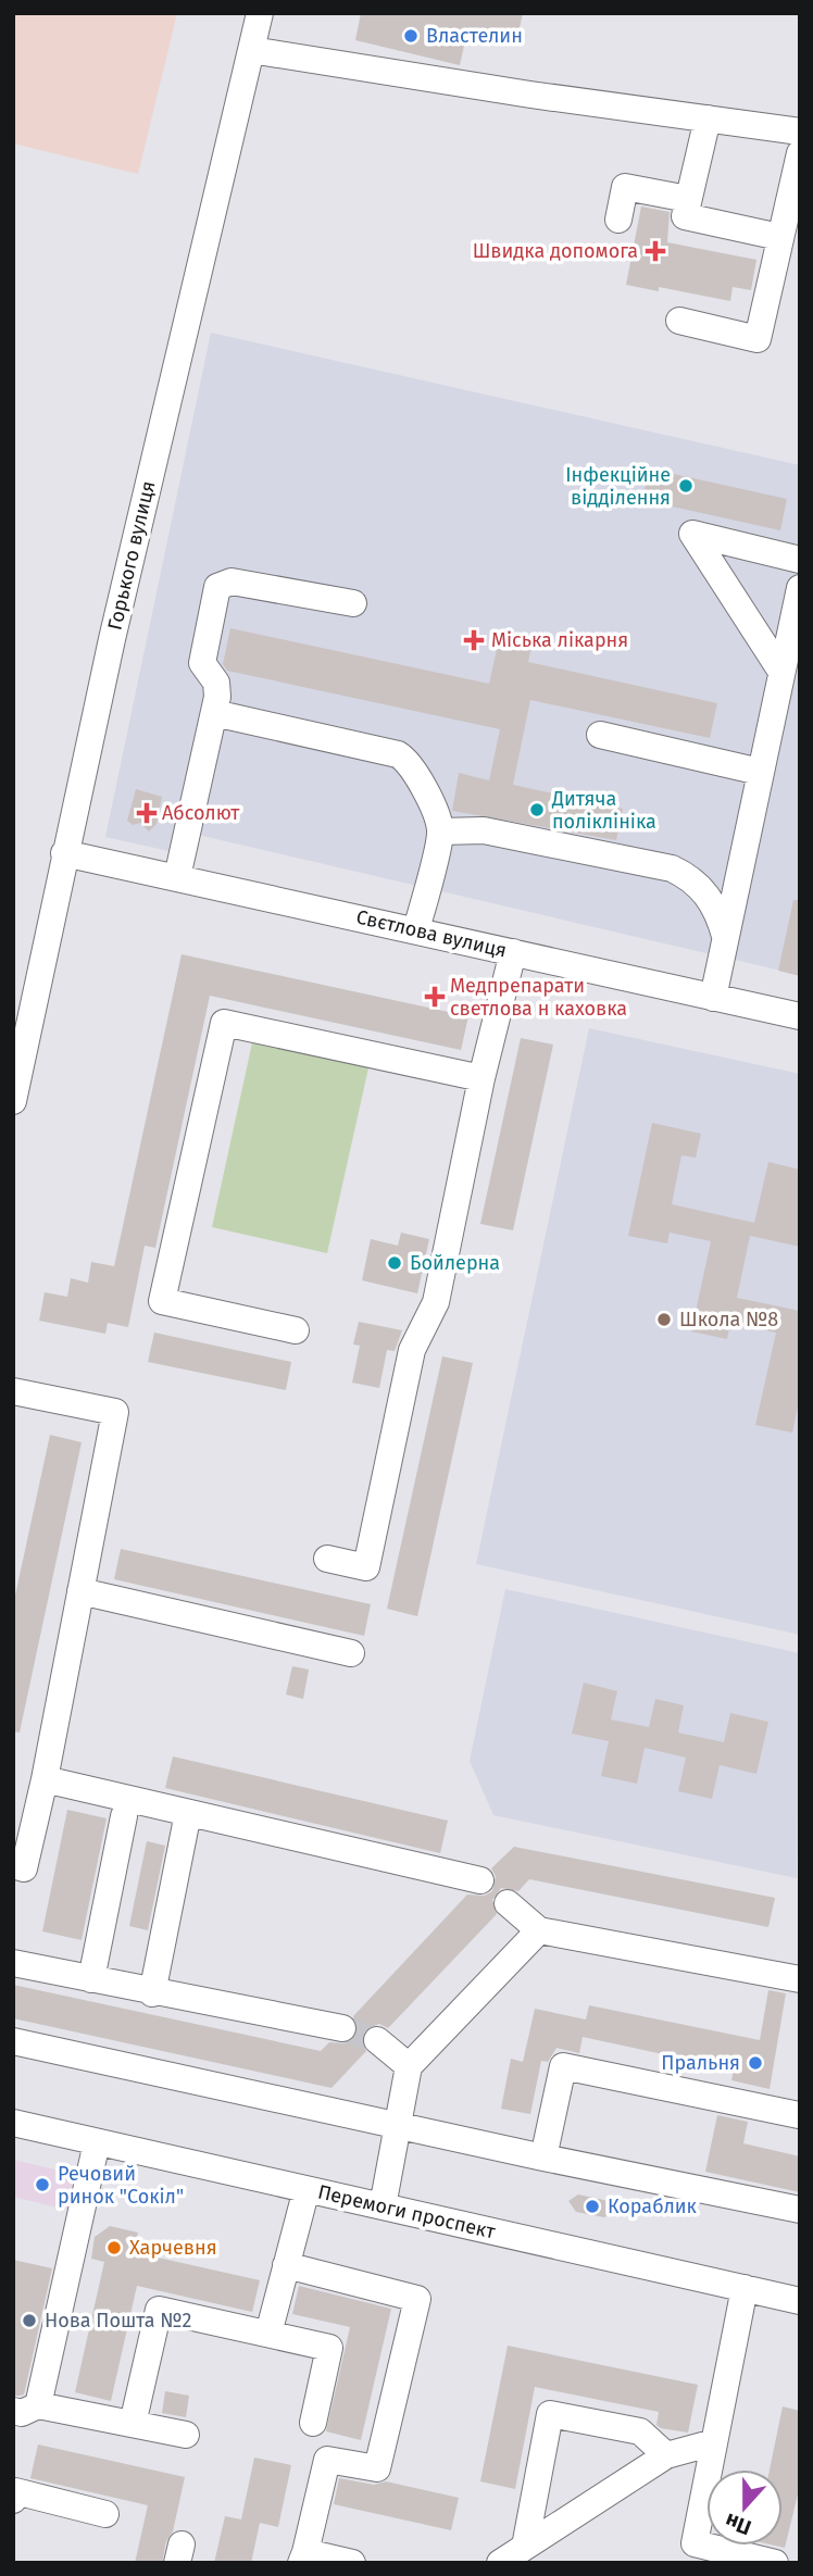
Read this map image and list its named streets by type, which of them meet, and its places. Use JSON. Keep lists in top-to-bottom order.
{
  "streets": {
    "street": ["Горького вулиця", "Свєтлова вулиця", "Перемоги проспект"]
  },
  "crossings": [
    ["Горького вулиця", "Свєтлова вулиця"]
  ],
  "places": {
    "other": [
      "Властелин",
      "Інфекційне відділення",
      "Дитяча поліклініка",
      "Бойлерна",
      "Школа №8",
      "Пральня",
      "Речовий ринок \"Сокіл\"",
      "Кораблик",
      "Харчевня",
      "Нова Пошта №2"
    ],
    "health": [
      "Швидка допомога",
      "Міська лікарня",
      "Абсолют",
      "Медпрепарати светлова н каховка"
    ]
  },
  "north": "bottom"
}
